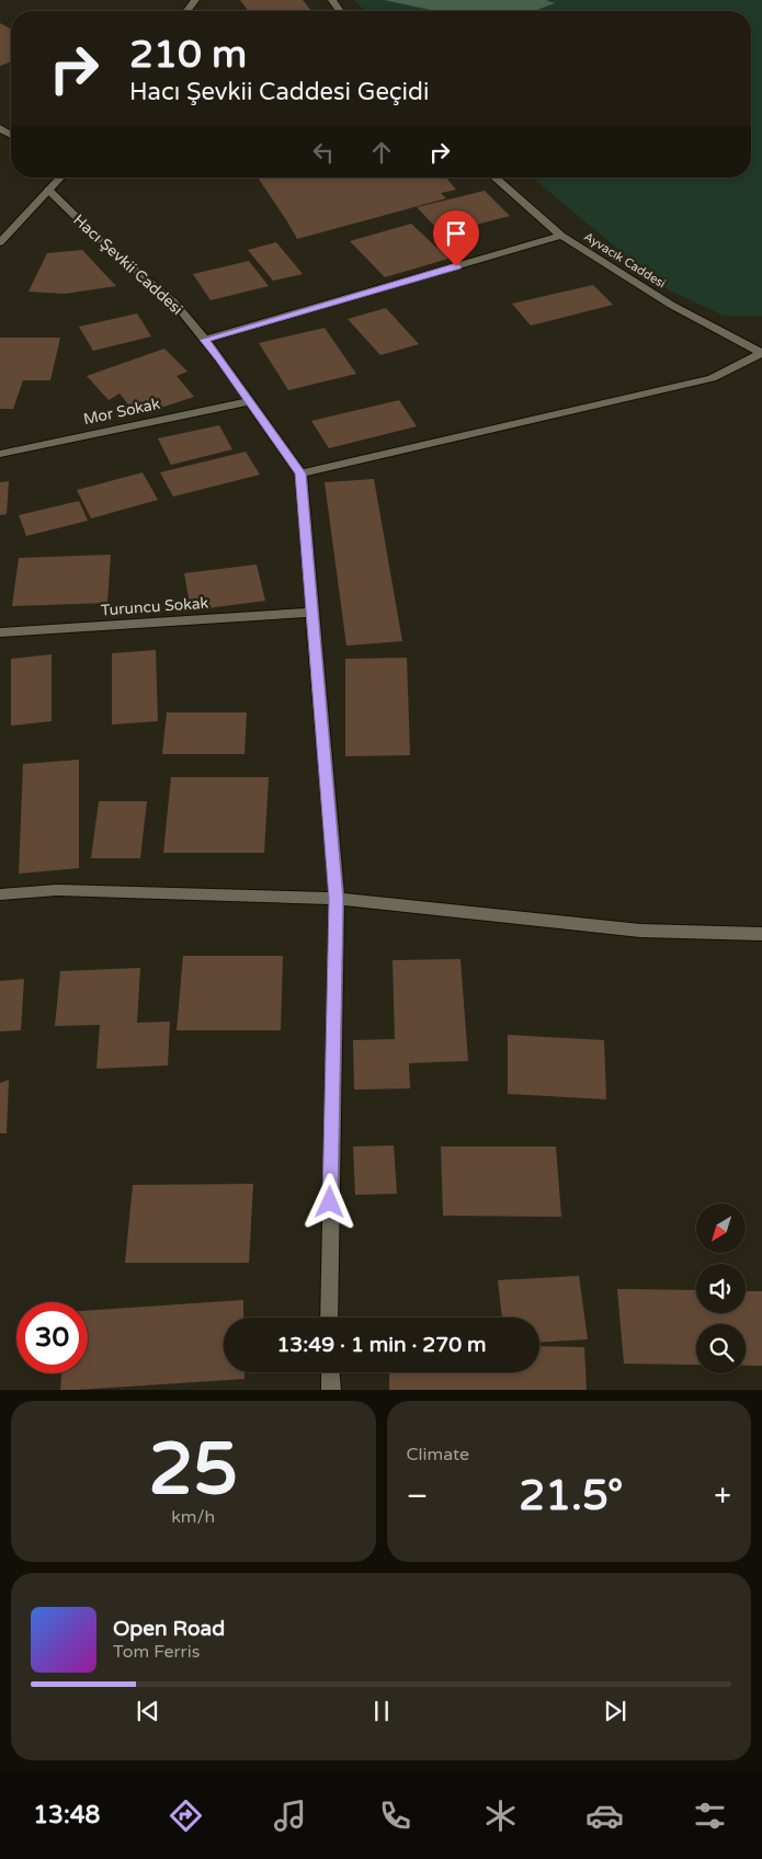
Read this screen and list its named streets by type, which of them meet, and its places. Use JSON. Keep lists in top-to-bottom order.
{
  "streets": {
    "street": [
      "Ayvacık Caddesi",
      "Hacı Şevkii Caddesi",
      "Mor Sokak",
      "Turuncu Sokak"
    ]
  },
  "crossings": [
    ["Hacı Şevkii Caddesi", "Mor Sokak"]
  ],
  "north": "bottom left",
  "page": {
    "turn": ["210 m", "Hacı Şevkii Caddesi Geçidi"],
    "limit": "30",
    "trip": "13:49 · 1 min · 270 m",
    "tile": [
      ["25", "km/h"],
      "Climate"
    ],
    "heat": ["−", "21.5°", "+"],
    "song": ["Open Road", "Tom Ferris"],
    "tabs": "13:48"
  }
}
